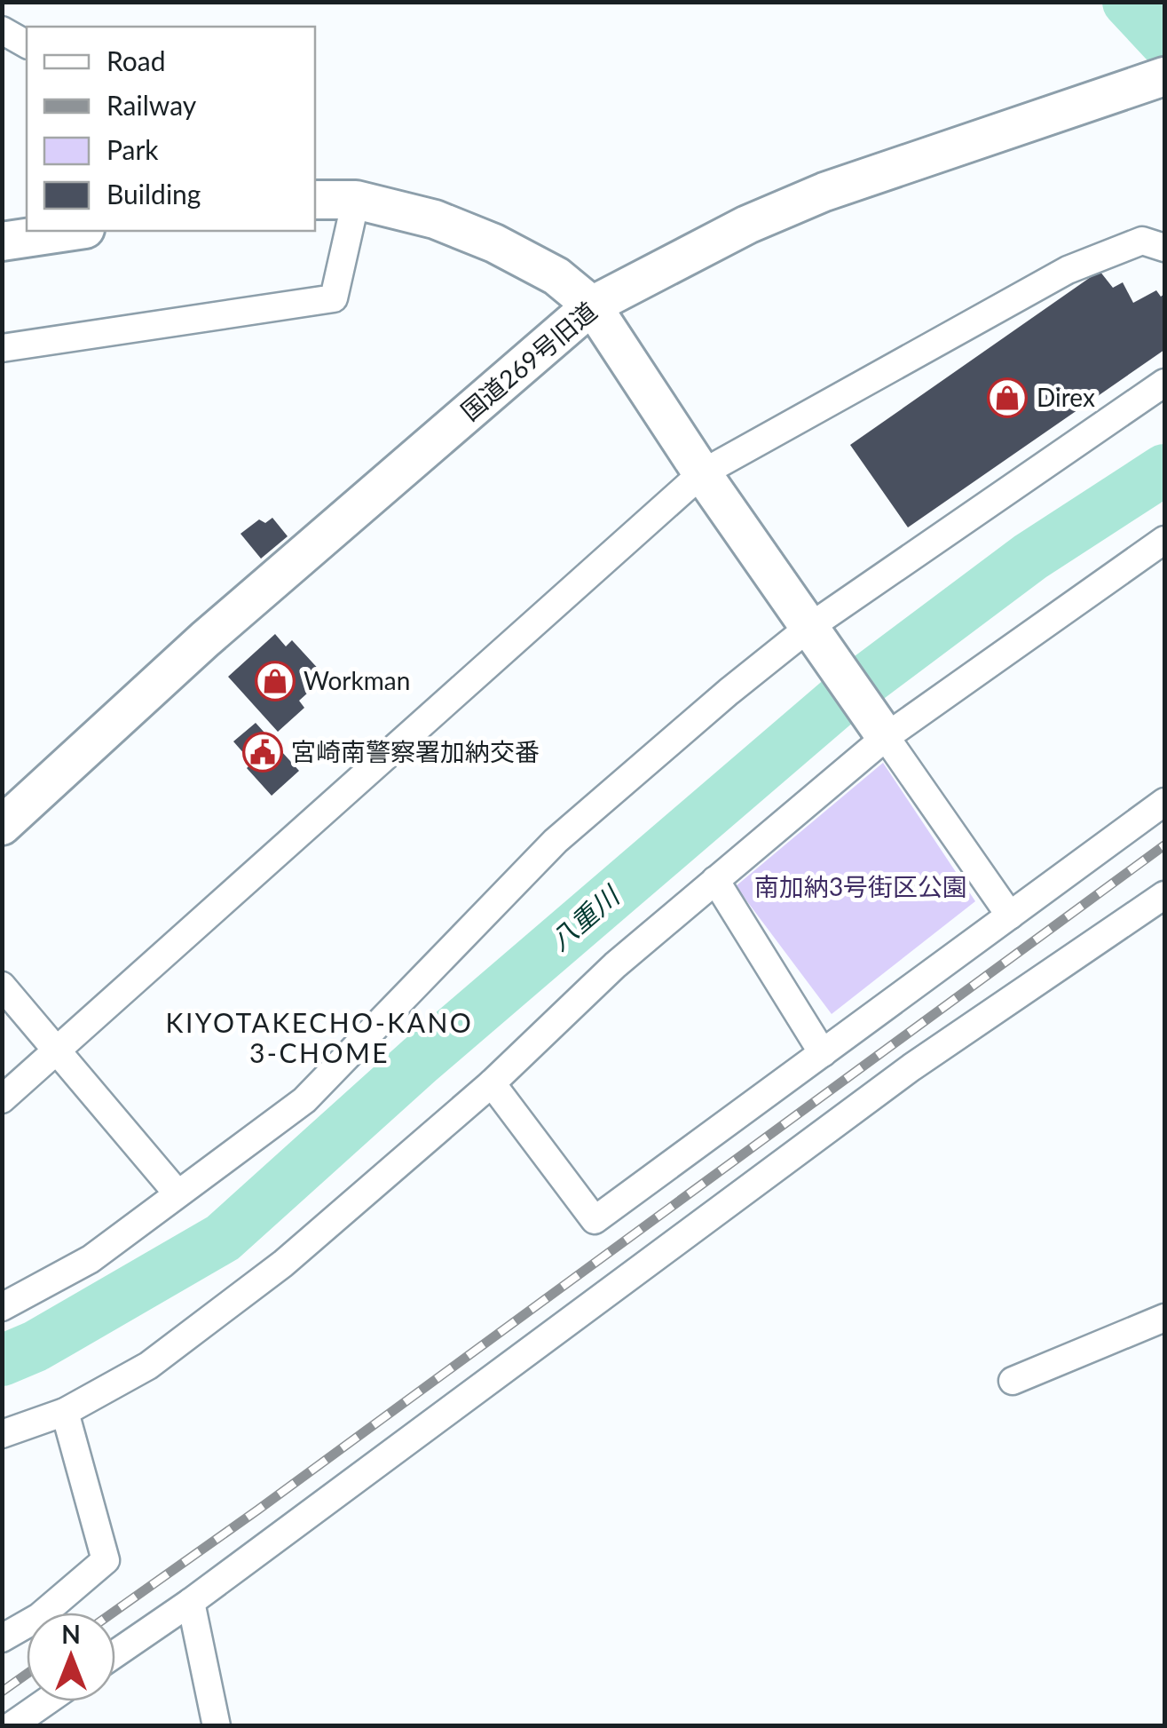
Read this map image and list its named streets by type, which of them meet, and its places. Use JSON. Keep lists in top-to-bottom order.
{
  "streets": {
    "street": ["国道269号旧道"]
  },
  "districts": ["KIYOTAKECHO-KANO 3-CHOME"],
  "water": ["八重川"],
  "parks": ["南加納3号街区公園"],
  "places": {
    "shop": ["Direx", "Workman"],
    "public building": ["宮崎南警察署加納交番"]
  },
  "legend": [
    "Road",
    "Railway",
    "Park",
    "Building"
  ],
  "north": "top"
}
